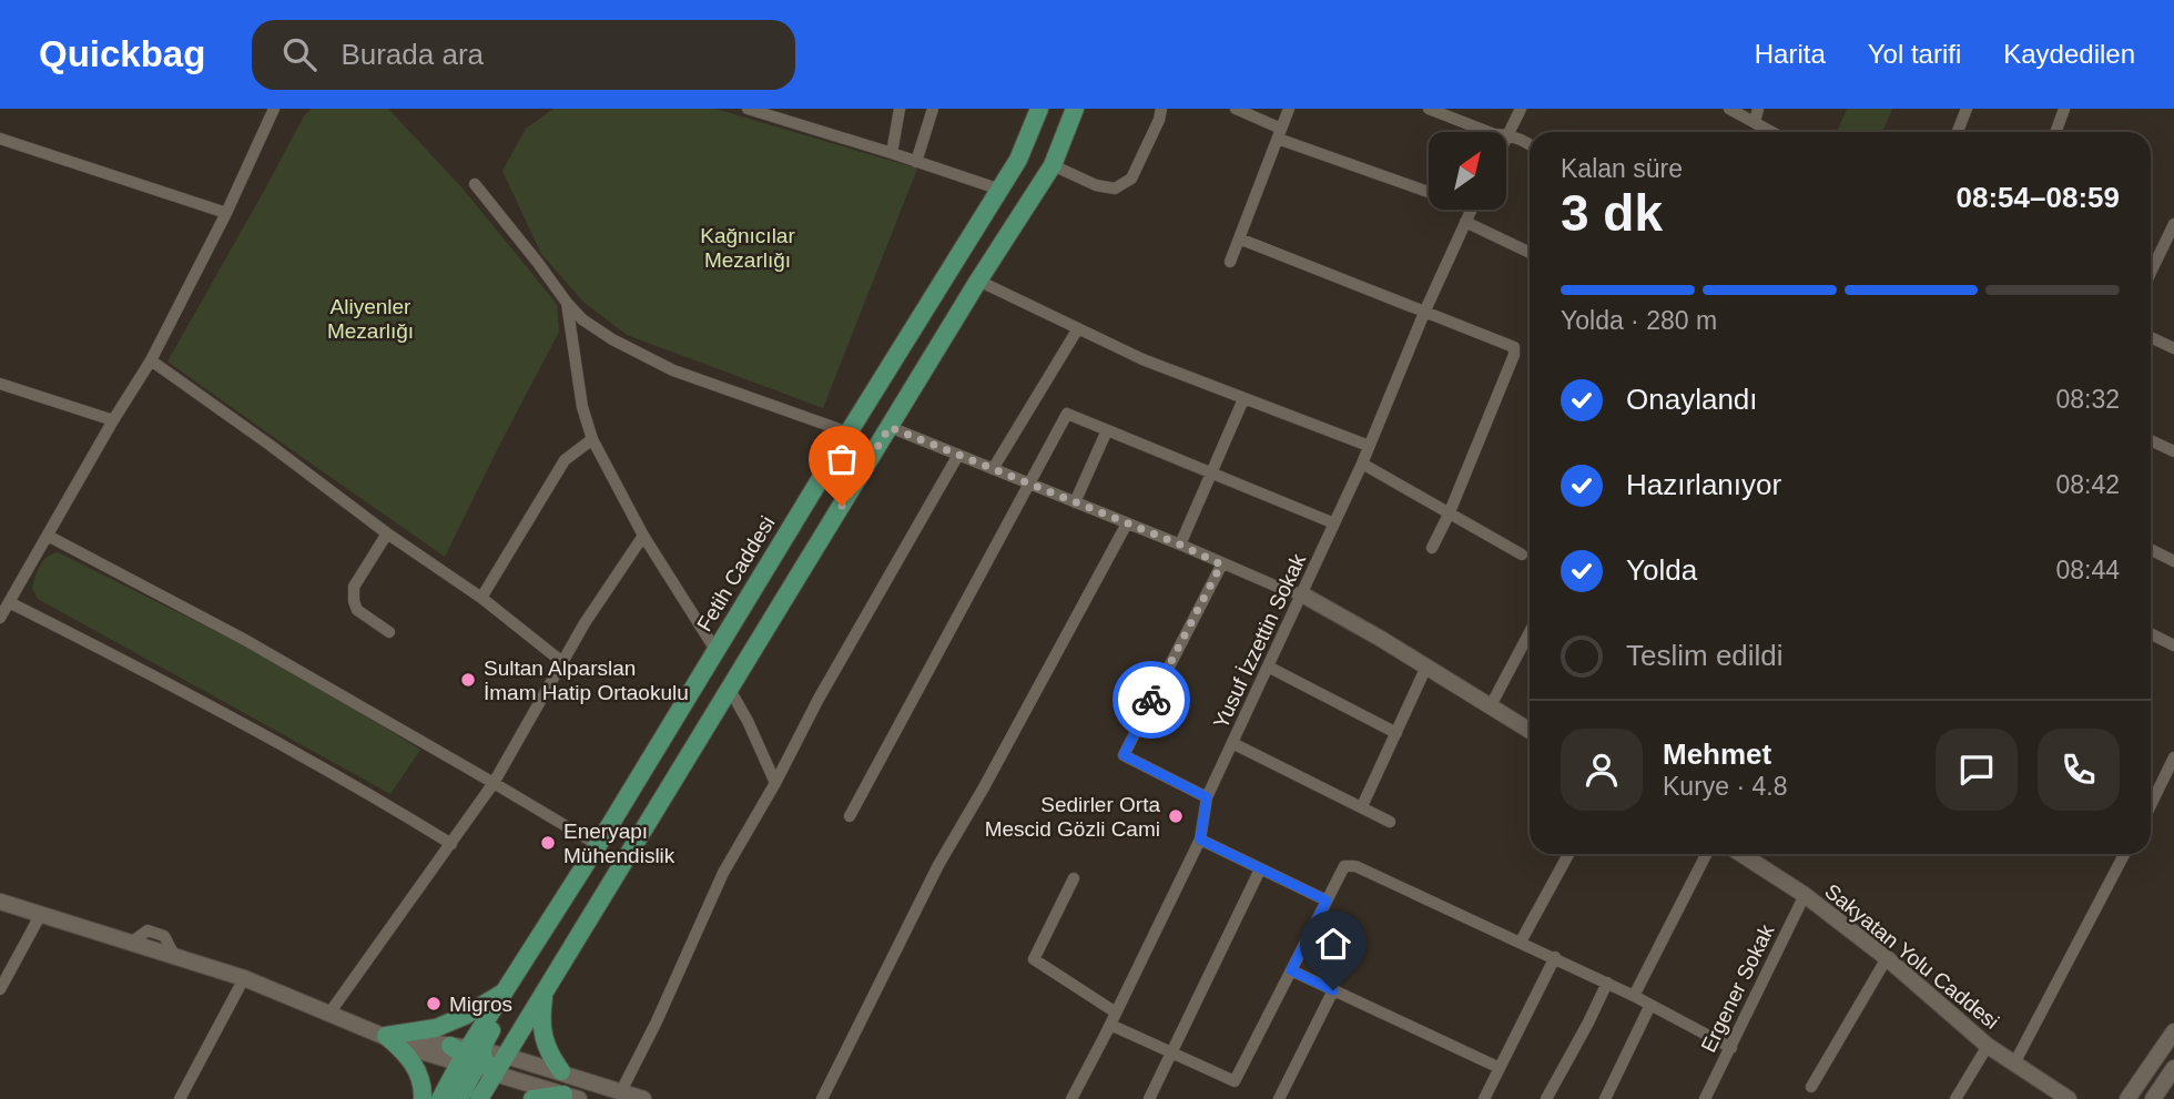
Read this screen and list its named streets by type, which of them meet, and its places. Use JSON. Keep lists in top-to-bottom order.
{
  "streets": {
    "main road": ["Fetih Caddesi"],
    "street": ["Yusuf İzzettin Sokak", "Sakyatan Yolu Caddesi", "Ergener Sokak"]
  },
  "crossings": [
    ["Sakyatan Yolu Caddesi", "Ergener Sokak"]
  ],
  "parks": ["Kağnıcılar Mezarlığı", "Aliyenler Mezarlığı"],
  "places": [
    "Sultan Alparslan İmam Hatip Ortaokulu",
    "Sedirler Orta Mescid Gözli Cami",
    "Eneryapı Mühendislik",
    "Migros"
  ],
  "north": "top right",
  "page": {
    "header": "Quickbag",
    "search": "Burada ara",
    "nav": ["Harita", "Yol tarifi", "Kaydedilen"],
    "heading": ["3 dk", "Kalan süre", "08:54–08:59"],
    "panel": ["Mehmet", "Kurye · 4.8"],
    "bar": "Yolda · 280 m",
    "list": [
      ["Onaylandı", "08:32"],
      ["Hazırlanıyor", "08:42"],
      ["Yolda", "08:44"],
      "Teslim edildi"
    ]
  }
}
